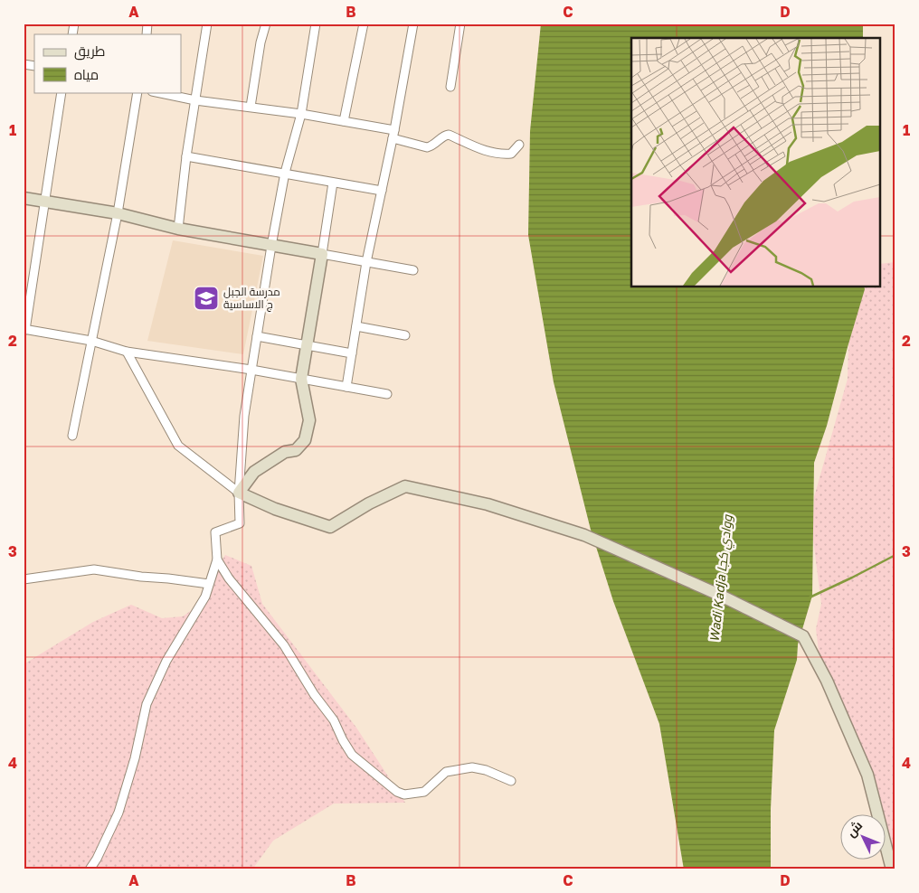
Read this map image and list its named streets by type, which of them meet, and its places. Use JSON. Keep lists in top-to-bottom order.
{
  "water": ["Wadi Kadja ووادي كجا"],
  "places": {
    "school or university": ["مدرسة الجبل ج الاساسية"]
  },
  "legend": ["طريق", "مياه"],
  "north": "top left",
  "grid": {
    "columns": [
      "A",
      "B",
      "C",
      "D"
    ],
    "rows": [
      "1",
      "2",
      "3",
      "4"
    ]
  }
}
